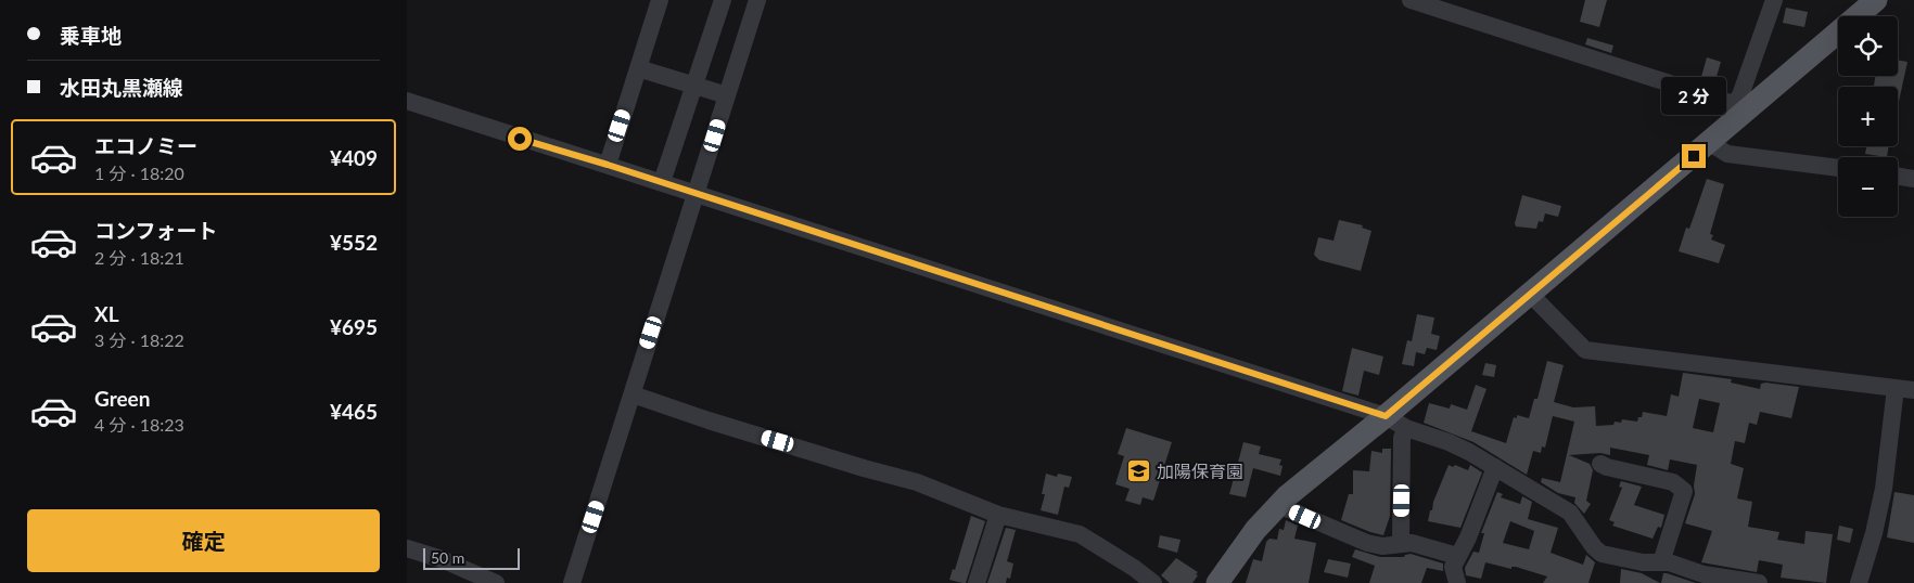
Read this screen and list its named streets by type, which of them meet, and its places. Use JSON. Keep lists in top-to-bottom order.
{
  "places": {
    "school or university": ["加陽保育園"]
  },
  "scale_bar": "50 m",
  "page": {
    "banner": ["乗車地", "水田丸黒瀬線"],
    "map_buttons": ["+", "−"],
    "bubble": "2 分",
    "list": [
      {
        "name": "エコノミー",
        "note": "1 分 · 18:20",
        "value": "¥409"
      },
      {
        "name": "コンフォート",
        "note": "2 分 · 18:21",
        "value": "¥552"
      },
      {
        "name": "XL",
        "note": "3 分 · 18:22",
        "value": "¥695"
      },
      {
        "name": "Green",
        "note": "4 分 · 18:23",
        "value": "¥465"
      }
    ],
    "buttons": "確定",
    "scale": "50 m"
  }
}
